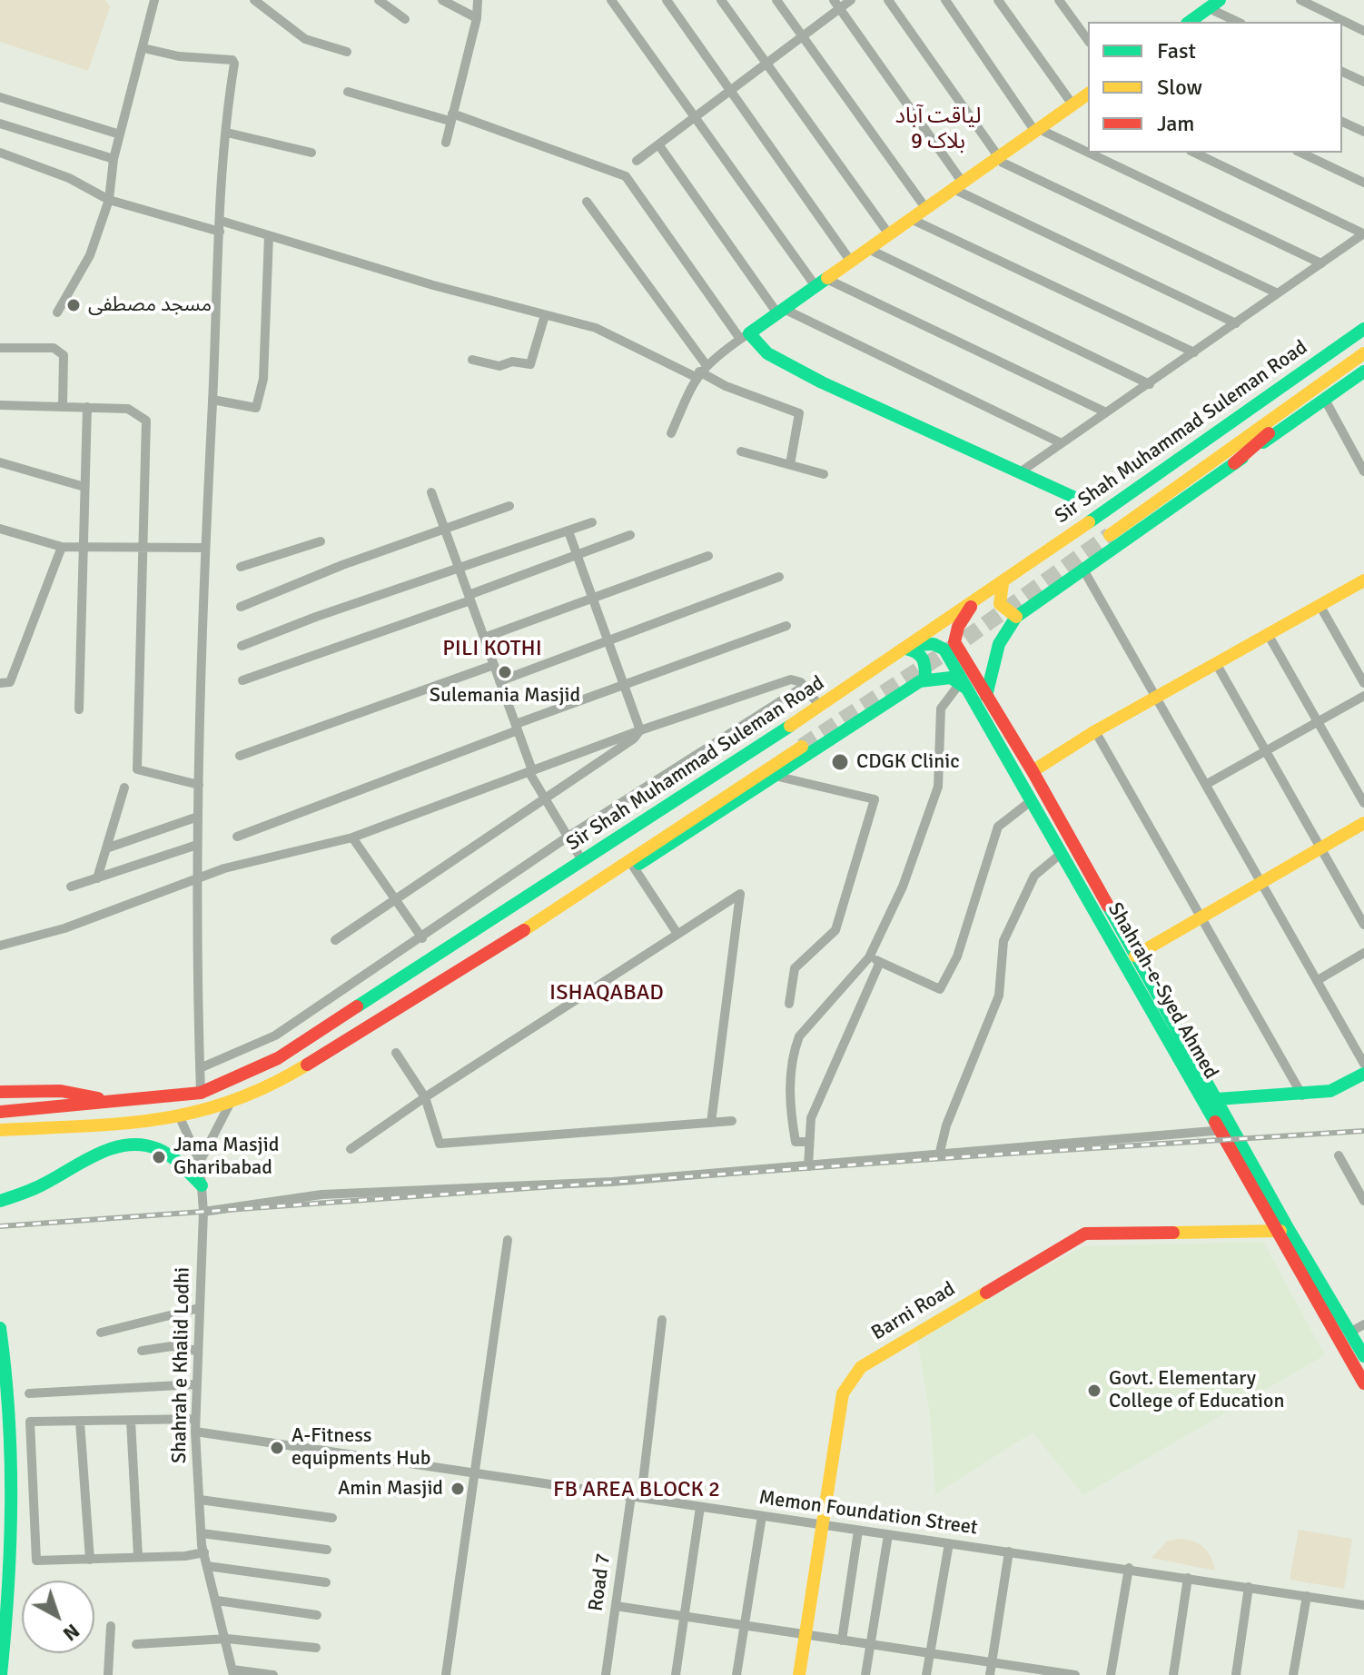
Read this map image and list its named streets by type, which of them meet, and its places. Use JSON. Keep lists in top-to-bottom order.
{
  "streets": {
    "main road": ["Sir Shah Muhammad Suleman Road", "Shahrah-e-Syed Ahmed", "Barni Road"],
    "street": ["Shahrah e Khalid Lodhi", "Memon Foundation Street", "Road 7"]
  },
  "crossings": [
    ["Sir Shah Muhammad Suleman Road", "Shahrah-e-Syed Ahmed"],
    ["Shahrah-e-Syed Ahmed", "Barni Road"],
    ["Barni Road", "Memon Foundation Street"],
    ["Shahrah e Khalid Lodhi", "Memon Foundation Street"],
    ["Memon Foundation Street", "Road 7"]
  ],
  "districts": [
    "لیاقت آباد بلاک 9",
    "PILI KOTHI",
    "ISHAQABAD",
    "FB AREA BLOCK 2"
  ],
  "places": [
    "مسجد مصطفی",
    "Sulemania Masjid",
    "CDGK Clinic",
    "Jama Masjid Gharibabad",
    "Govt. Elementary College of Education",
    "A-Fitness equipments Hub",
    "Amin Masjid"
  ],
  "legend": ["Fast", "Slow", "Jam"],
  "north": "bottom right"
}
